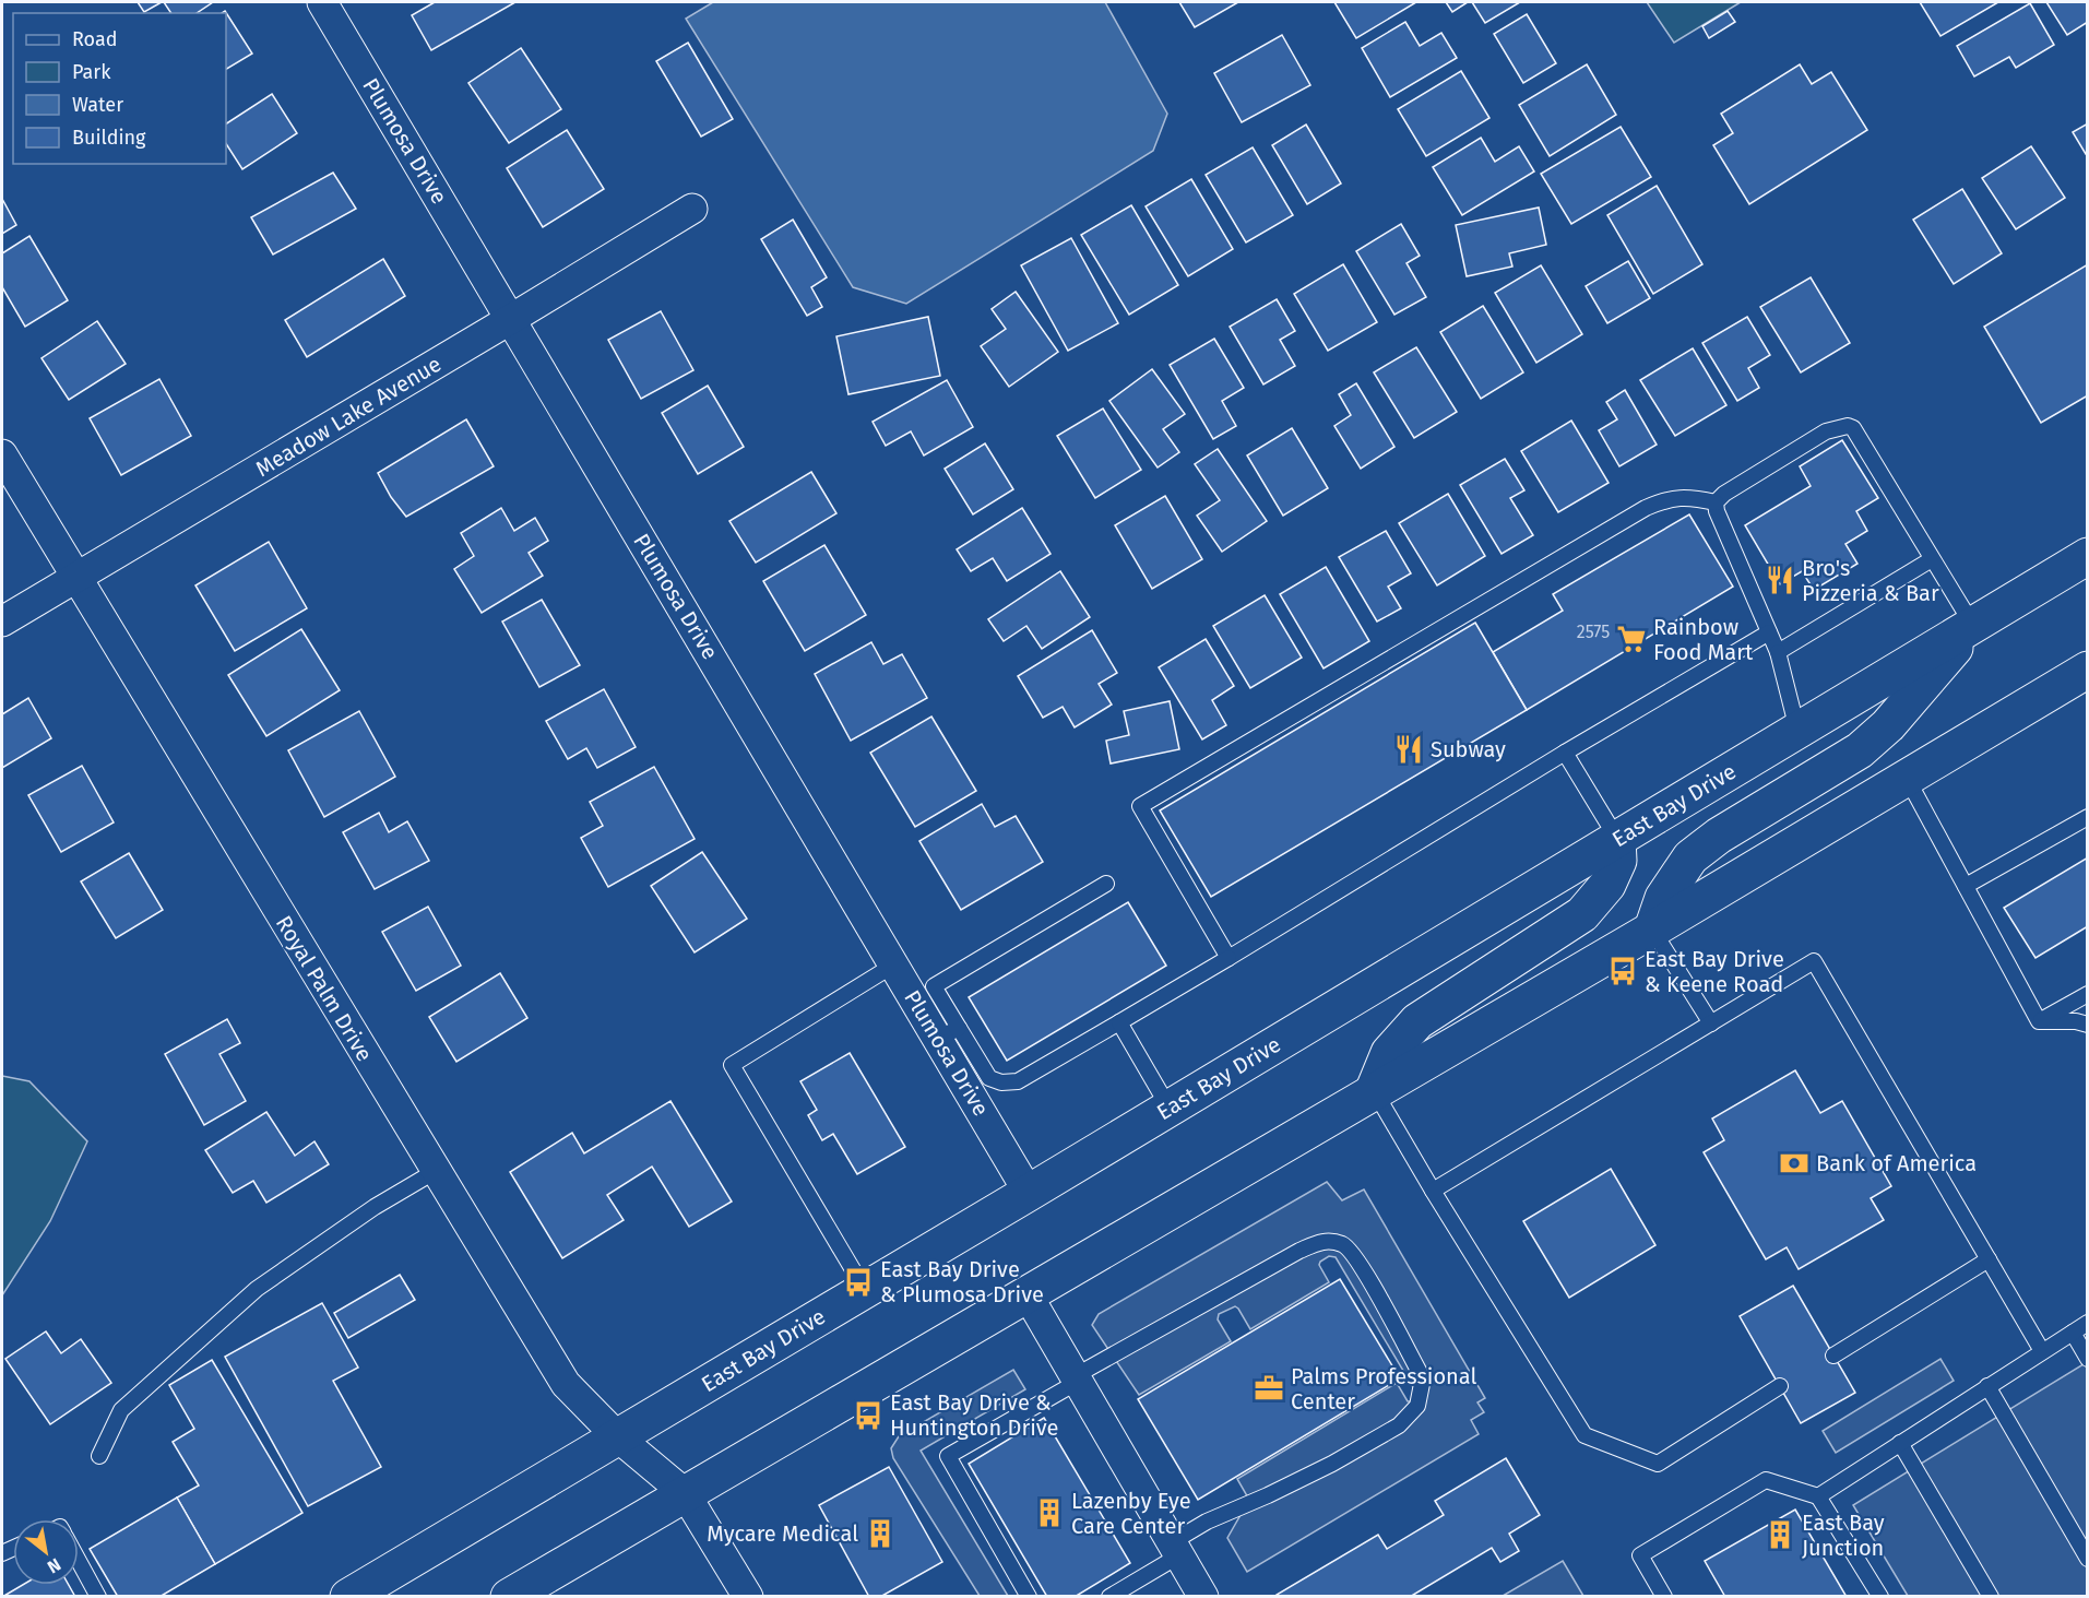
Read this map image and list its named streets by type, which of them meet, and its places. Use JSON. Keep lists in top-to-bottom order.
{
  "streets": {
    "main road": ["East Bay Drive"],
    "street": ["Plumosa Drive", "Meadow Lake Avenue", "Royal Palm Drive"]
  },
  "crossings": [
    ["Plumosa Drive", "Meadow Lake Avenue"],
    ["Plumosa Drive", "East Bay Drive"],
    ["Meadow Lake Avenue", "Royal Palm Drive"],
    ["East Bay Drive", "Royal Palm Drive"]
  ],
  "places": {
    "restaurant": ["Bro's Pizzeria & Bar", "Subway"],
    "supermarket": ["Rainbow Food Mart"],
    "bus stop": ["East Bay Drive & Keene Road", "East Bay Drive & Plumosa Drive", "East Bay Drive & Huntington Drive"],
    "bank": ["Bank of America"],
    "office": ["Palms Professional Center"],
    "building": ["Lazenby Eye Care Center", "Mycare Medical", "East Bay Junction"]
  },
  "house_numbers": ["2575"],
  "legend": [
    "Road",
    "Park",
    "Water",
    "Building"
  ],
  "north": "bottom right"
}
